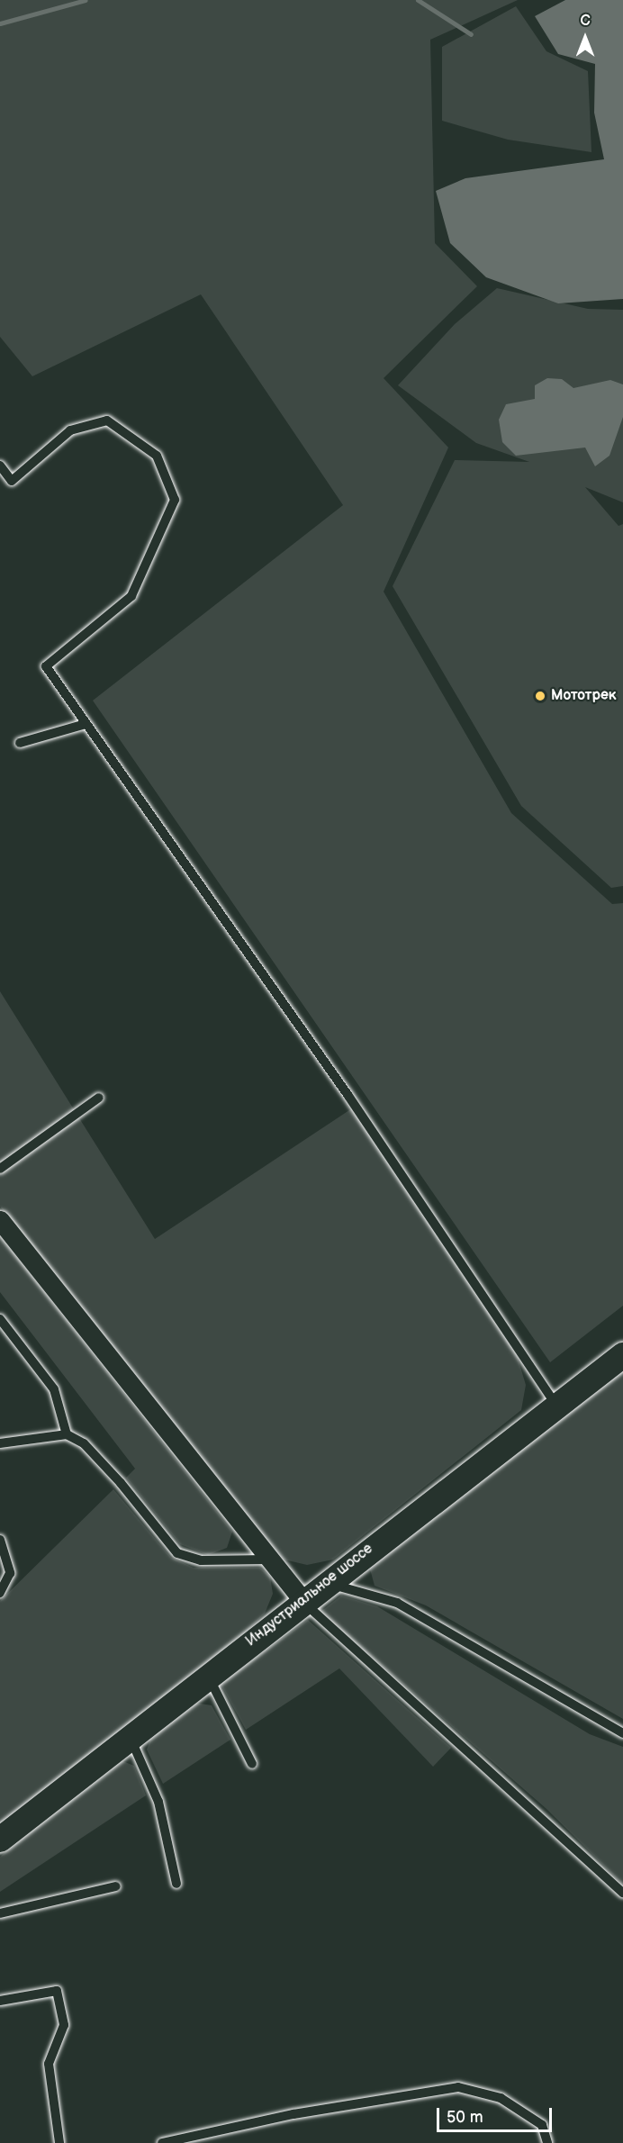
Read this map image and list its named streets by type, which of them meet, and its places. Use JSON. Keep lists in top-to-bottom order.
{
  "streets": {
    "main road": ["Индустриальное шоссе"]
  },
  "places": ["Мототрек"],
  "scale_bar": "50 m",
  "north": "top"
}
